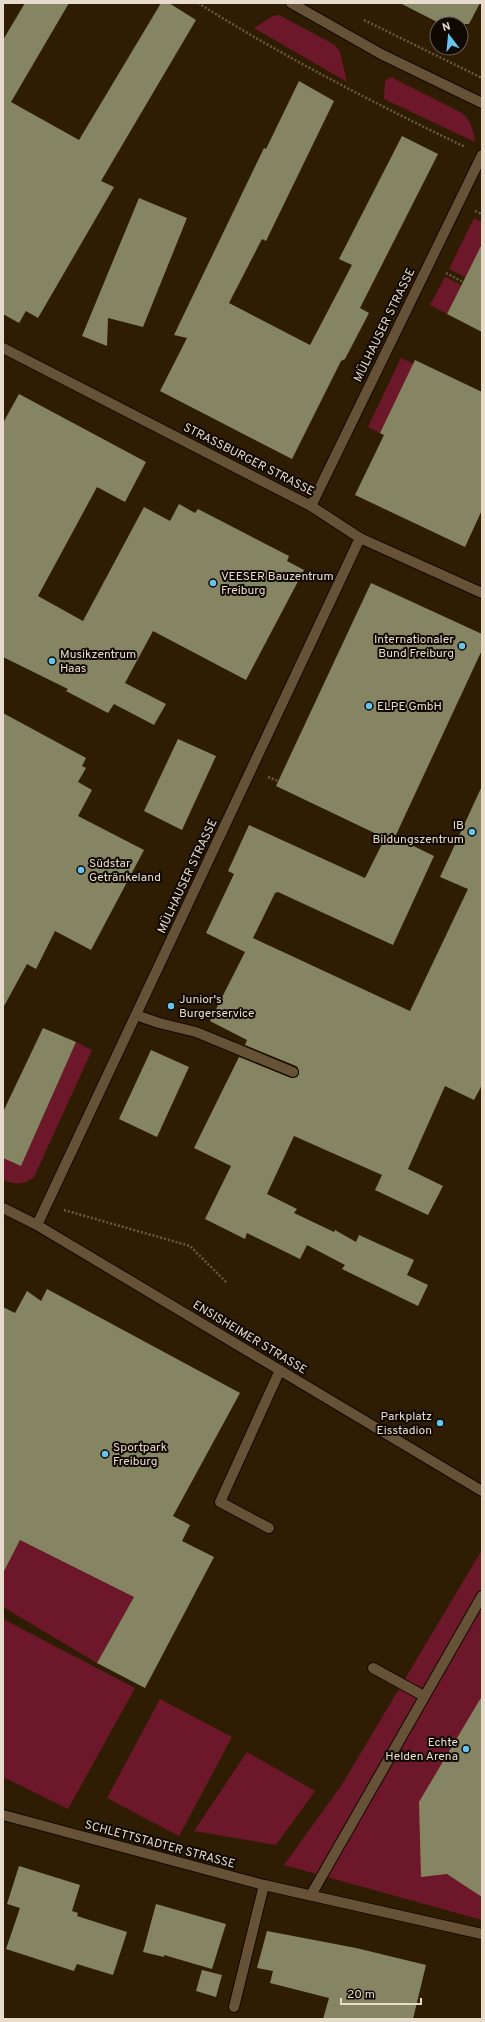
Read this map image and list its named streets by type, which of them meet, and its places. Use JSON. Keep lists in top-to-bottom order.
{
  "streets": {
    "street": [
      "MÜLHAUSER STRASSE",
      "STRASSBURGER STRASSE",
      "ENSISHEIMER STRASSE",
      "SCHLETTSTADTER STRASSE"
    ]
  },
  "crossings": [
    ["MÜLHAUSER STRASSE", "STRASSBURGER STRASSE"],
    ["MÜLHAUSER STRASSE", "ENSISHEIMER STRASSE"]
  ],
  "places": [
    "VEESER Bauzentrum Freiburg",
    "Internationaler Bund Freiburg",
    "Musikzentrum Haas",
    "ELPE GmbH",
    "IB Bildungszentrum",
    "Südstar Getränkeland",
    "Junior's Burgerservice",
    "Parkplatz Eisstadion",
    "Sportpark Freiburg",
    "Echte Helden Arena"
  ],
  "scale_bar": "20 m",
  "north": "top"
}
